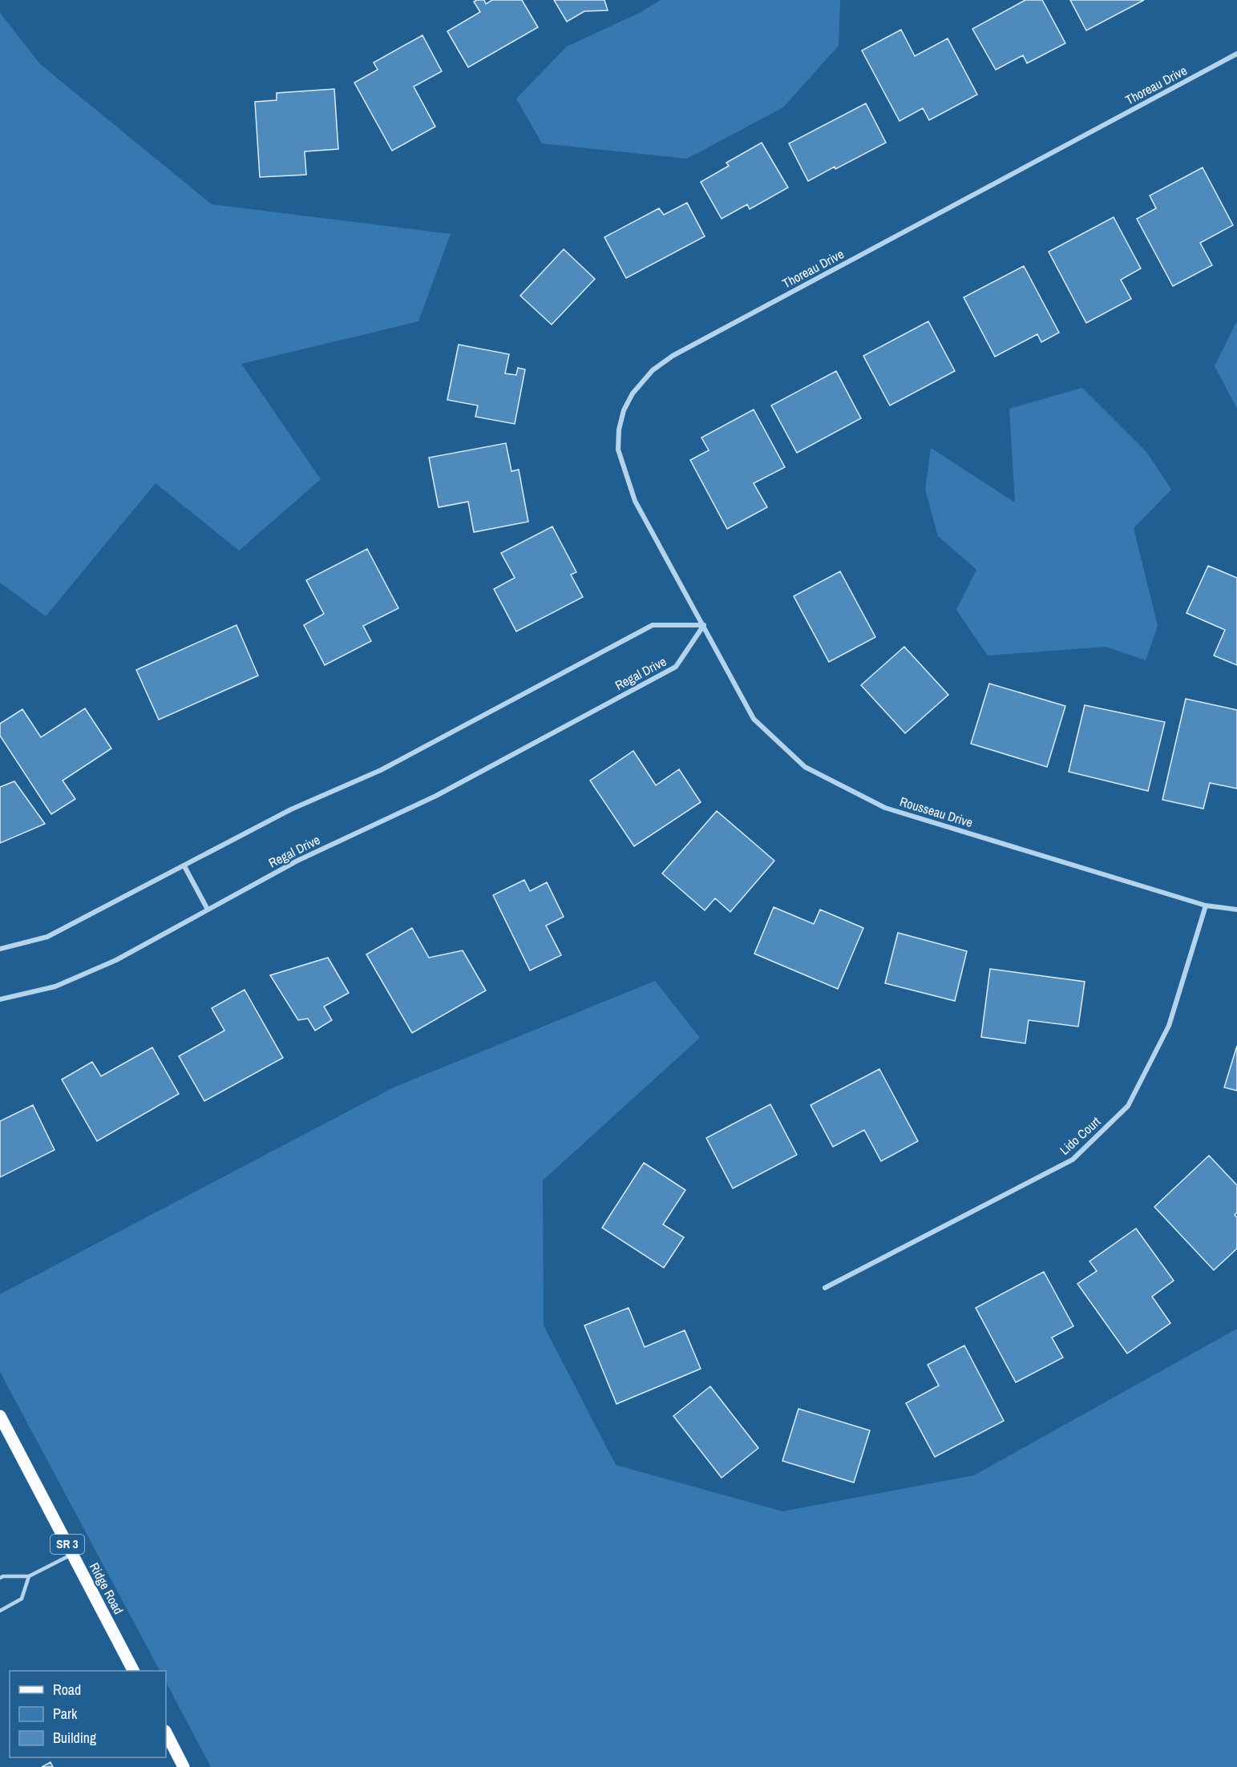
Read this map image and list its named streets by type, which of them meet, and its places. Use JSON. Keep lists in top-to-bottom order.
{
  "streets": {
    "main road": ["SR 3", "Ridge Road"],
    "street": [
      "Thoreau Drive",
      "Regal Drive",
      "Rousseau Drive",
      "Lido Court"
    ]
  },
  "crossings": [
    ["Thoreau Drive", "Regal Drive"],
    ["Thoreau Drive", "Rousseau Drive"],
    ["Regal Drive", "Rousseau Drive"],
    ["Rousseau Drive", "Lido Court"]
  ],
  "legend": ["Road", "Park", "Building"]
}
